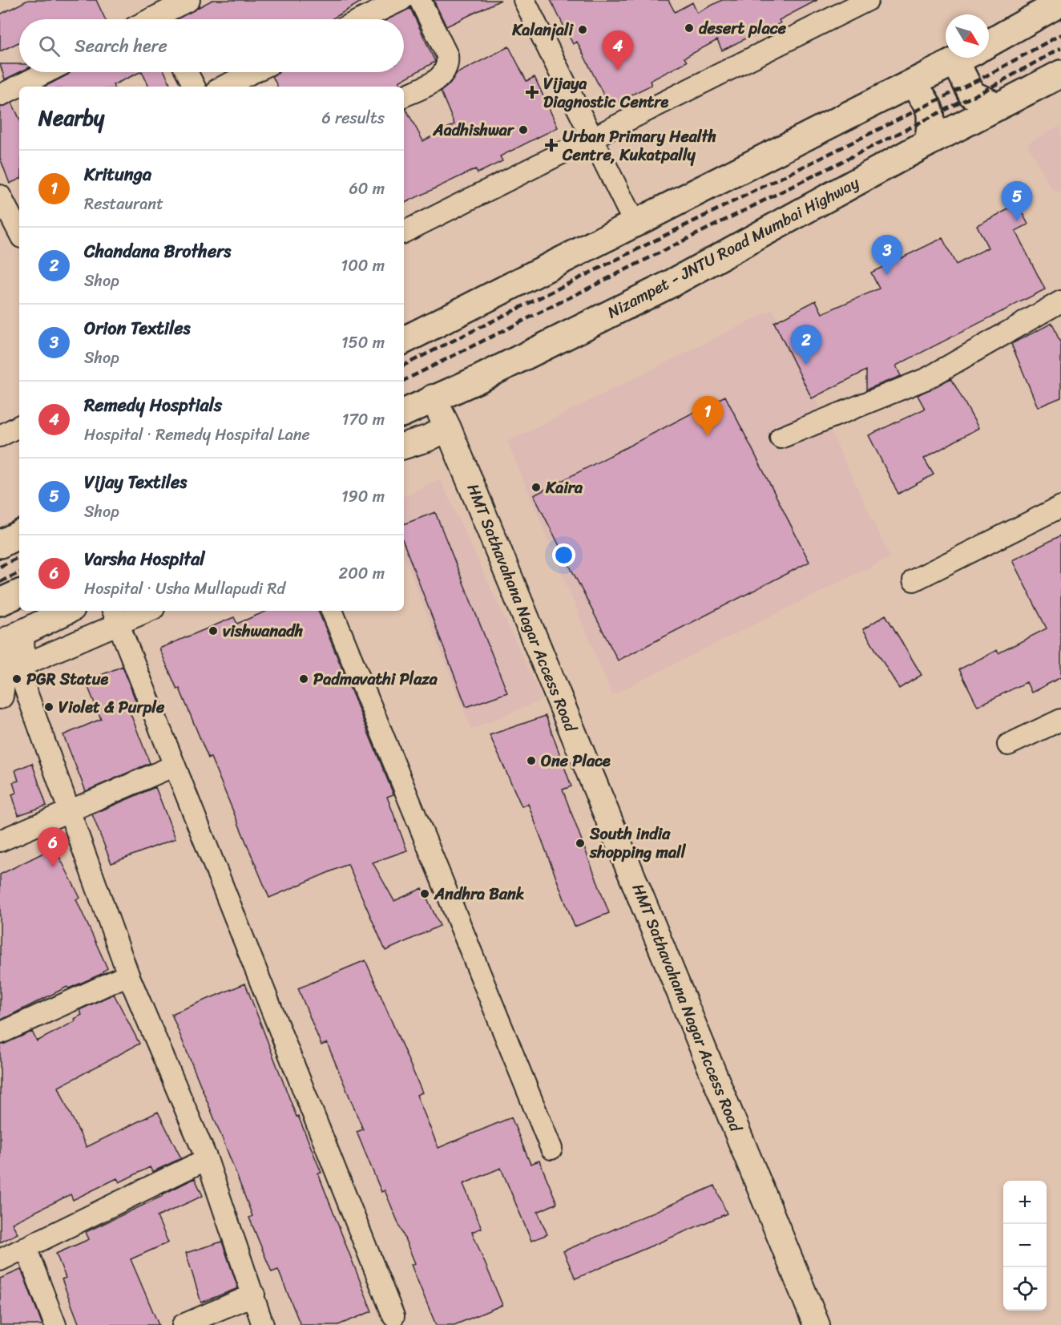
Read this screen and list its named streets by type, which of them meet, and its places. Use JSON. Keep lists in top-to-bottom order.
{
  "streets": {
    "highway": ["Nizampet - JNTU Road Mumbai Highway"],
    "street": ["HMT Sathavahana Nagar Access Road"]
  },
  "crossings": [
    ["Nizampet - JNTU Road Mumbai Highway", "HMT Sathavahana Nagar Access Road"]
  ],
  "places": {
    "other": [
      "desert place",
      "Kalanjali",
      "Aadhishwar",
      "Kaira",
      "vishwanadh",
      "PGR Statue",
      "Padmavathi Plaza",
      "Violet & Purple",
      "One Place",
      "South india shopping mall",
      "Andhra Bank"
    ],
    "health": ["Vijaya Diagnostic Centre", "Urban Primary Health Centre, Kukatpally"]
  },
  "north": "bottom right",
  "page": {
    "search": "Search here",
    "pins": [
      "4",
      "5",
      "3",
      "2",
      "1",
      "6"
    ],
    "heading": ["Nearby", "6 results"],
    "list": [
      {
        "mark": "1",
        "name": "Kritunga",
        "note": "Restaurant",
        "value": "60 m"
      },
      {
        "mark": "2",
        "name": "Chandana Brothers",
        "note": "Shop",
        "value": "100 m"
      },
      {
        "mark": "3",
        "name": "Orion Textiles",
        "note": "Shop",
        "value": "150 m"
      },
      {
        "mark": "4",
        "name": "Remedy Hosptials",
        "note": "Hospital · Remedy Hospital Lane",
        "value": "170 m"
      },
      {
        "mark": "5",
        "name": "Vijay Textiles",
        "note": "Shop",
        "value": "190 m"
      },
      {
        "mark": "6",
        "name": "Varsha Hospital",
        "note": "Hospital · Usha Mullapudi Rd",
        "value": "200 m"
      }
    ],
    "map_buttons": ["+", "−"]
  }
}
